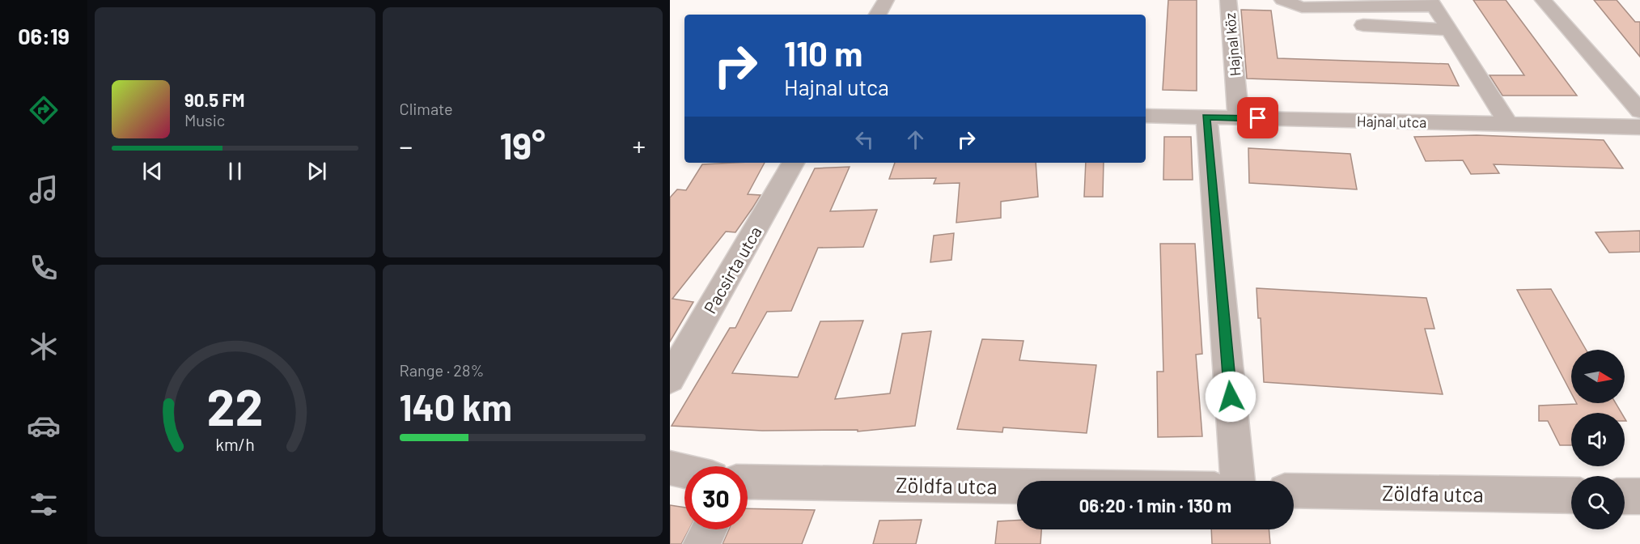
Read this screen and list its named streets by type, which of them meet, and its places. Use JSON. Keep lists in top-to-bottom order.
{
  "streets": {
    "street": [
      "Hajnal köz",
      "Hajnal utca",
      "Pacsirta utca",
      "Zöldfa utca"
    ]
  },
  "crossings": [
    ["Hajnal köz", "Hajnal utca"]
  ],
  "north": "right",
  "page": {
    "tabs": "06:19",
    "tile": [
      "Climate",
      ["Range · 28%", "140 km"]
    ],
    "turn": ["110 m", "Hajnal utca"],
    "song": ["90.5 FM", "Music"],
    "heat": ["−", "19°", "+"],
    "limit": "30",
    "trip": "06:20 · 1 min · 130 m",
    "gauge": ["22", "km/h"]
  }
}
